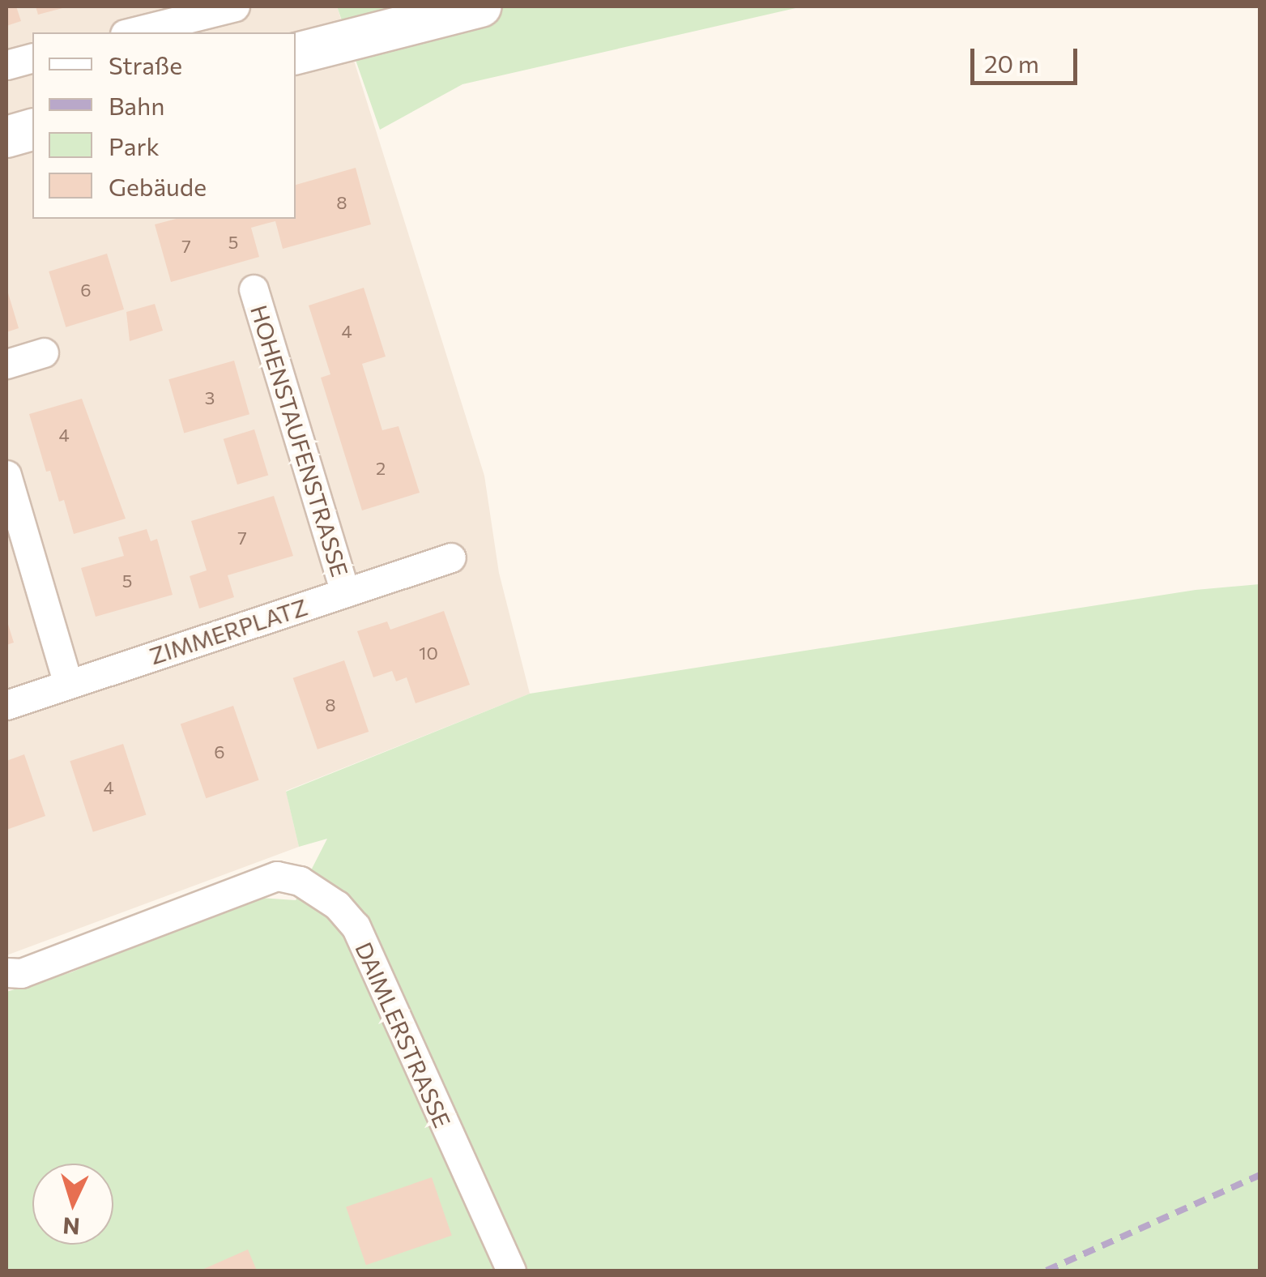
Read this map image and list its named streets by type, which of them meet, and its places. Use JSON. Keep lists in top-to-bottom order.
{
  "streets": {
    "street": ["HOHENSTAUFENSTRASSE", "ZIMMERPLATZ", "DAIMLERSTRASSE"]
  },
  "crossings": [
    ["HOHENSTAUFENSTRASSE", "ZIMMERPLATZ"]
  ],
  "house_numbers": [
    "8",
    "5",
    "7",
    "6",
    "4",
    "3",
    "4",
    "2",
    "7",
    "5",
    "10",
    "8",
    "6",
    "4"
  ],
  "legend": [
    "Straße",
    "Bahn",
    "Park",
    "Gebäude"
  ],
  "scale_bar": "20 m",
  "north": "bottom"
}
